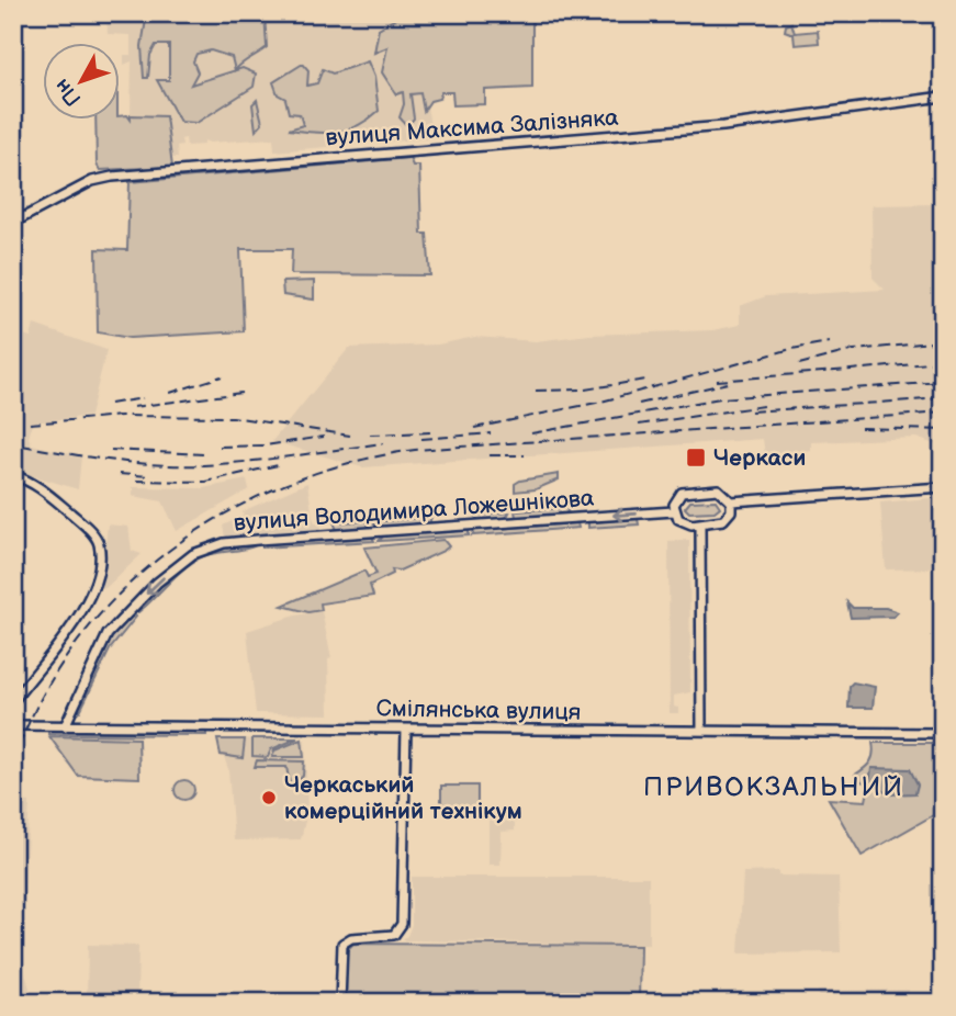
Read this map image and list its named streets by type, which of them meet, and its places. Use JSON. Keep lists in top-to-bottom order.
{
  "streets": {
    "street": ["вулиця Максима Залізняка", "вулиця Володимира Ложешнікова", "Смілянська вулиця"]
  },
  "crossings": [
    ["вулиця Володимира Ложешнікова", "Смілянська вулиця"]
  ],
  "one_way": ["вулиця Володимира Ложешнікова"],
  "districts": ["ПРИВОКЗАЛЬНИЙ"],
  "places": {
    "transit": ["Черкаси"],
    "other": ["Черкаський комерційний технікум"]
  },
  "north": "bottom left"
}
